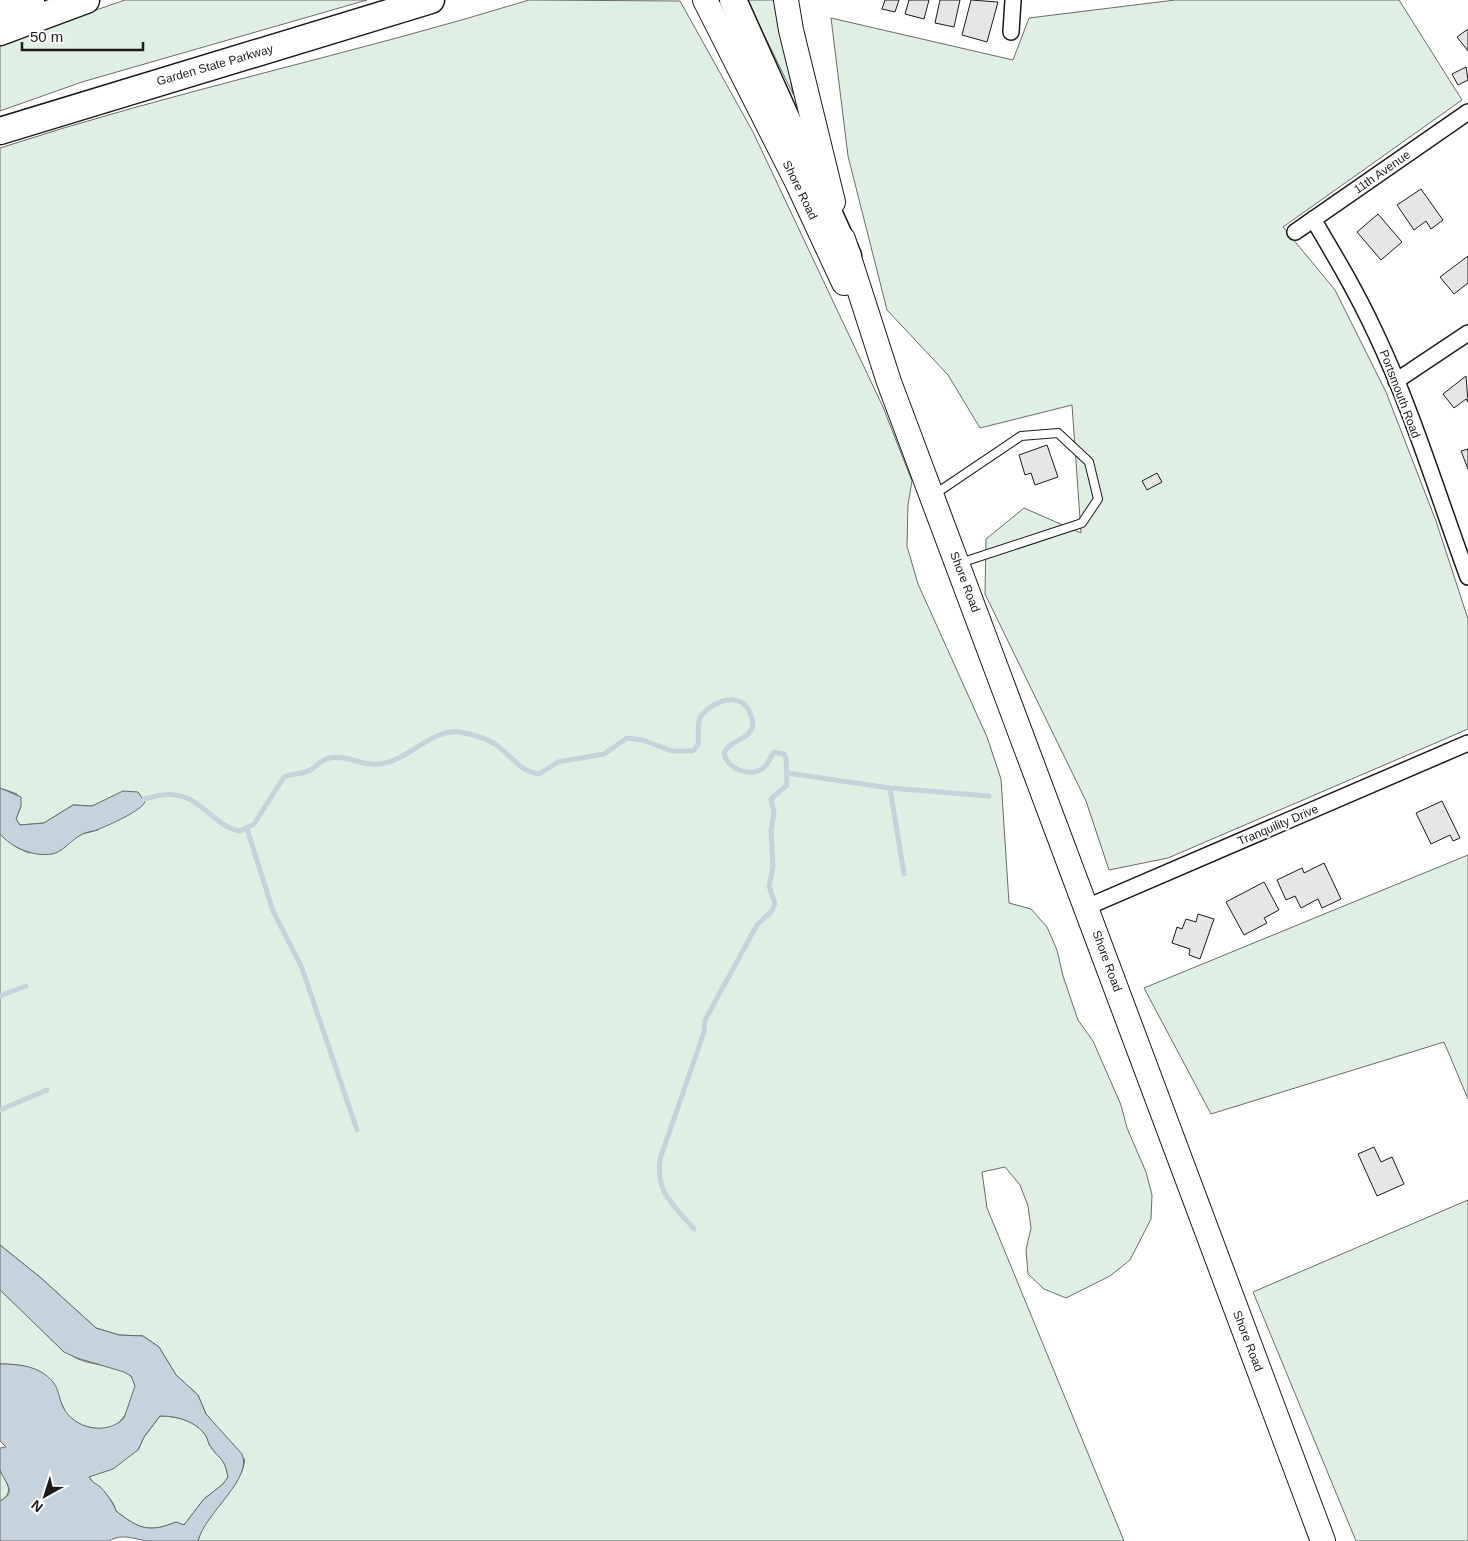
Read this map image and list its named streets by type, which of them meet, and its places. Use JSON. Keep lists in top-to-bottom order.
{
  "streets": {
    "highway": ["Garden State Parkway", "Shore Road"],
    "street": ["11th Avenue", "Portsmouth Road", "Tranquility Drive"]
  },
  "crossings": [
    ["11th Avenue", "Portsmouth Road"],
    ["Shore Road", "Tranquility Drive"]
  ],
  "scale_bar": "50 m",
  "north": "bottom left"
}
